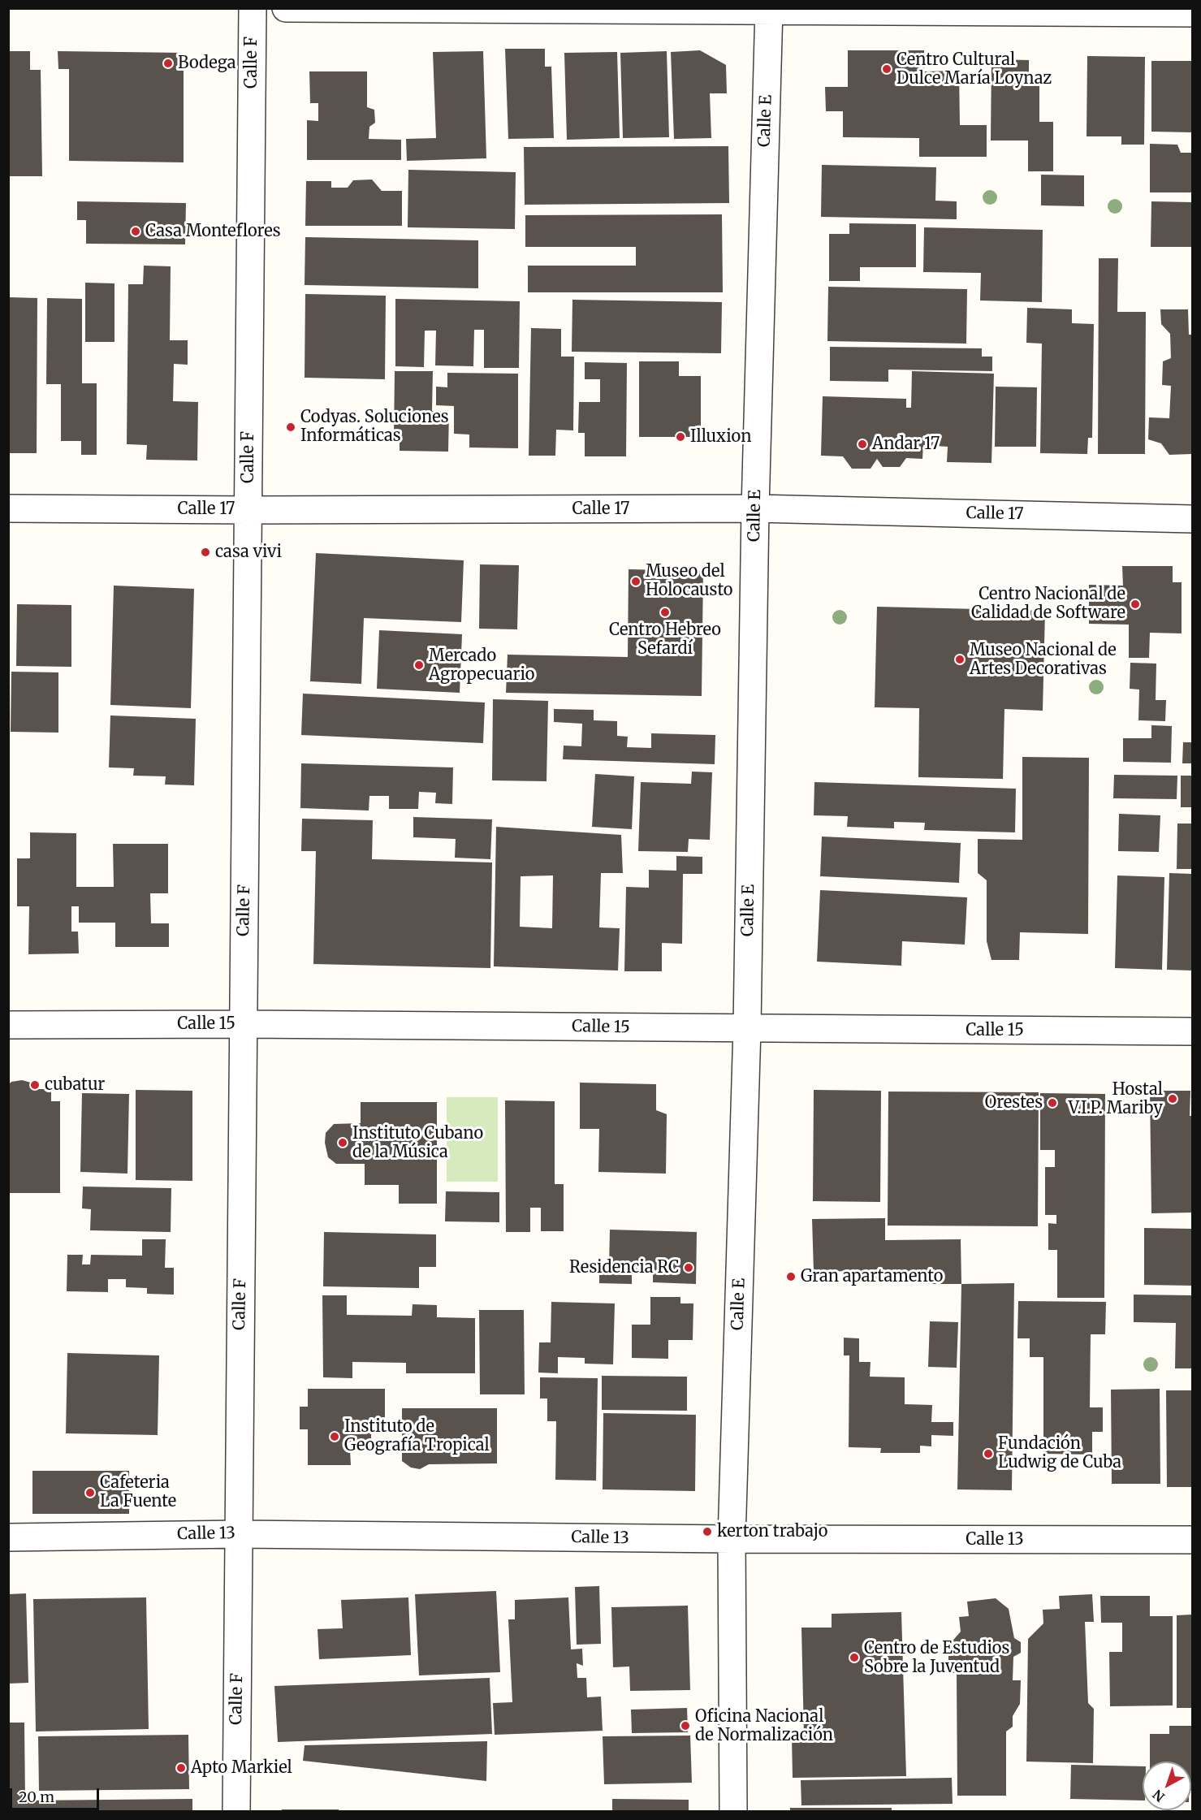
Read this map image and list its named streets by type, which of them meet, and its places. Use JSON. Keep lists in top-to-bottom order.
{
  "streets": {
    "street": [
      "Calle F",
      "Calle E",
      "Calle 17",
      "Calle 15",
      "Calle 13"
    ]
  },
  "crossings": [
    ["Calle F", "Calle 17"],
    ["Calle F", "Calle 15"],
    ["Calle F", "Calle 13"],
    ["Calle E", "Calle 17"],
    ["Calle E", "Calle 15"],
    ["Calle E", "Calle 13"]
  ],
  "places": [
    "Bodega",
    "Centro Cultural Dulce María Loynaz",
    "Casa Monteflores",
    "Codyas. Soluciones Informáticas",
    "Illuxion",
    "Andar 17",
    "casa vivi",
    "Museo del Holocausto",
    "Centro Nacional de Calidad de Software",
    "Centro Hebreo Sefardí",
    "Museo Nacional de Artes Decorativas",
    "Mercado Agropecuario",
    "cubatur",
    "Hostal V.I.P. Mariby",
    "Orestes",
    "Instituto Cubano de la Música",
    "Residencia RC",
    "Gran apartamento",
    "Instituto de Geografía Tropical",
    "Fundación Ludwig de Cuba",
    "Cafeteria La Fuente",
    "kerton trabajo",
    "Centro de Estudios Sobre la Juventud",
    "Oficina Nacional de Normalización",
    "Apto Markiel"
  ],
  "scale_bar": "20 m",
  "north": "bottom left"
}
